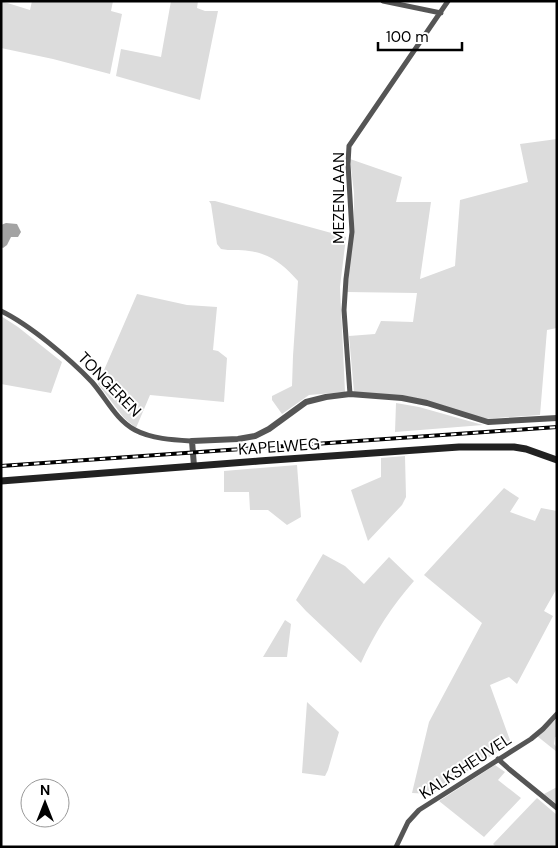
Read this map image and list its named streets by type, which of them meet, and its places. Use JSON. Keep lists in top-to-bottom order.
{
  "streets": {
    "main road": ["KAPELWEG"],
    "street": ["MEZENLAAN", "TONGEREN", "KALKSHEUVEL"]
  },
  "crossings": [
    ["MEZENLAAN", "TONGEREN"]
  ],
  "scale_bar": "100 m",
  "north": "top"
}
